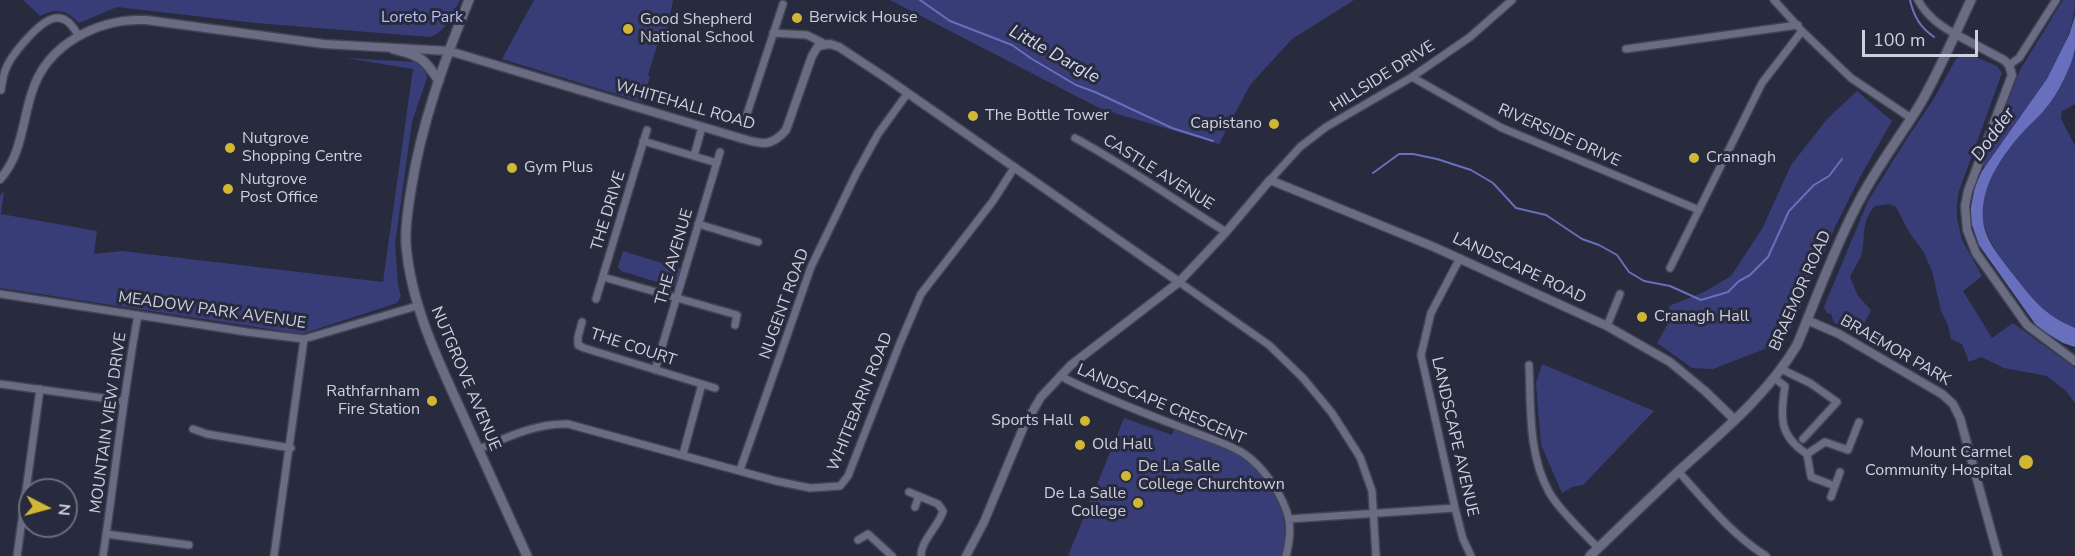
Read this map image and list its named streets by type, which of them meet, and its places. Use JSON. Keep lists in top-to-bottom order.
{
  "streets": {
    "main road": ["BRAEMOR ROAD", "NUTGROVE AVENUE"],
    "street": [
      "HILLSIDE DRIVE",
      "WHITEHALL ROAD",
      "RIVERSIDE DRIVE",
      "CASTLE AVENUE",
      "THE DRIVE",
      "THE AVENUE",
      "LANDSCAPE ROAD",
      "NUGENT ROAD",
      "MEADOW PARK AVENUE",
      "THE COURT",
      "BRAEMOR PARK",
      "WHITEBARN ROAD",
      "LANDSCAPE CRESCENT",
      "MOUNTAIN VIEW DRIVE",
      "LANDSCAPE AVENUE"
    ]
  },
  "crossings": [
    ["HILLSIDE DRIVE", "RIVERSIDE DRIVE"],
    ["HILLSIDE DRIVE", "LANDSCAPE ROAD"],
    ["WHITEHALL ROAD", "NUTGROVE AVENUE"],
    ["THE AVENUE", "THE COURT"],
    ["LANDSCAPE ROAD", "BRAEMOR ROAD"],
    ["LANDSCAPE ROAD", "LANDSCAPE AVENUE"],
    ["BRAEMOR ROAD", "BRAEMOR PARK"],
    ["NUGENT ROAD", "WHITEBARN ROAD"],
    ["MEADOW PARK AVENUE", "NUTGROVE AVENUE"],
    ["MEADOW PARK AVENUE", "MOUNTAIN VIEW DRIVE"],
    ["NUTGROVE AVENUE", "WHITEBARN ROAD"]
  ],
  "water": ["Little Dargle", "Dodder"],
  "parks": ["Loreto Park"],
  "places": [
    "Berwick House",
    "Good Shepherd National School",
    "The Bottle Tower",
    "Capistano",
    "Nutgrove Shopping Centre",
    "Crannagh",
    "Gym Plus",
    "Nutgrove Post Office",
    "Cranagh Hall",
    "Rathfarnham Fire Station",
    "Sports Hall",
    "Old Hall",
    "Mount Carmel Community Hospital",
    "De La Salle College Churchtown",
    "De La Salle College"
  ],
  "scale_bar": "100 m",
  "north": "right"
}
